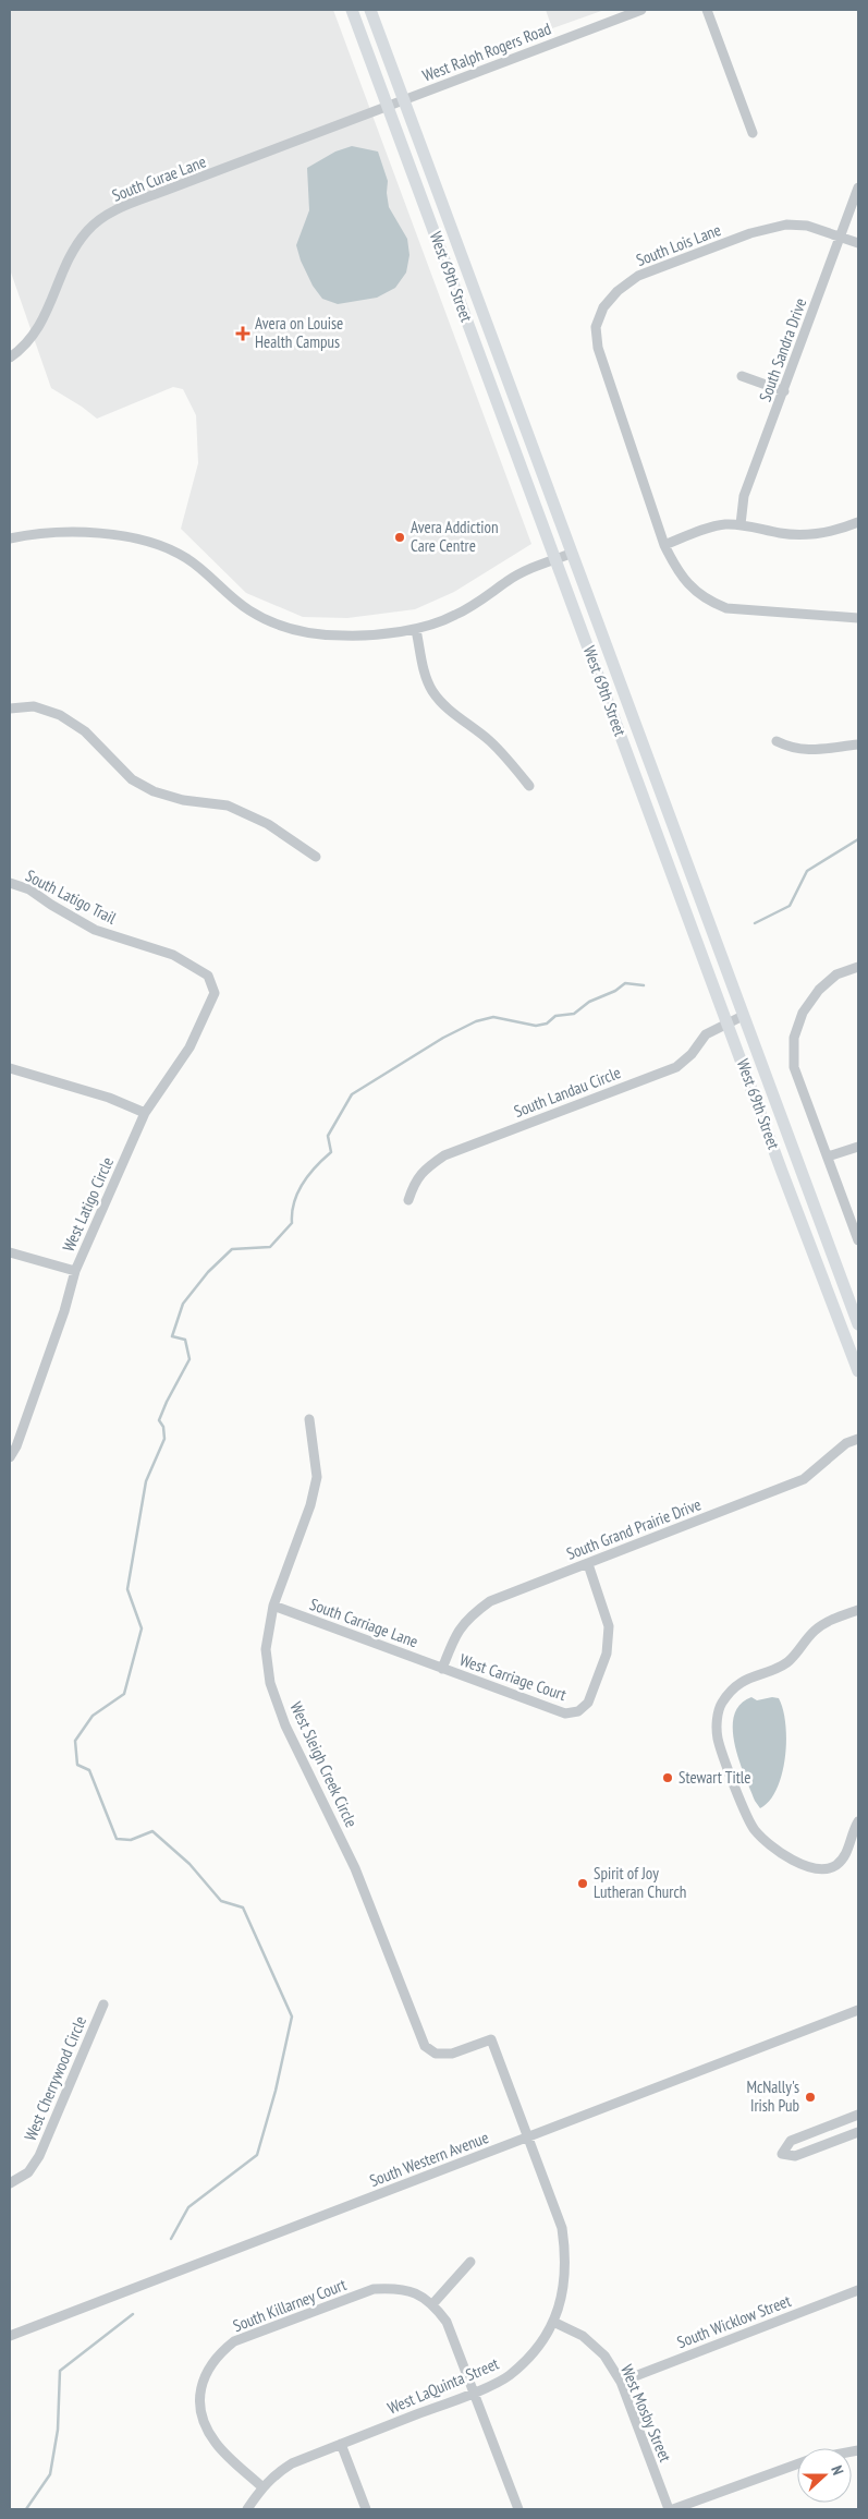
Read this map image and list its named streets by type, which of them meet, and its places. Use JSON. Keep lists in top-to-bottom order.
{
  "streets": {
    "main road": ["West 69th Street"],
    "street": [
      "West Ralph Rogers Road",
      "South Curae Lane",
      "South Lois Lane",
      "South Sandra Drive",
      "South Latigo Trail",
      "South Landau Circle",
      "West Latigo Circle",
      "South Grand Prairie Drive",
      "South Carriage Lane",
      "West Carriage Court",
      "West Sleigh Creek Circle",
      "West Cherrywood Circle",
      "South Western Avenue",
      "South Killarney Court",
      "South Wicklow Street",
      "West LaQuinta Street",
      "West Mosby Street"
    ]
  },
  "crossings": [
    ["West Ralph Rogers Road", "South Curae Lane"],
    ["West Ralph Rogers Road", "West 69th Street"],
    ["South Curae Lane", "West 69th Street"],
    ["South Lois Lane", "South Sandra Drive"],
    ["West 69th Street", "South Landau Circle"],
    ["South Latigo Trail", "West Latigo Circle"],
    ["South Grand Prairie Drive", "South Carriage Lane"],
    ["South Grand Prairie Drive", "West Carriage Court"],
    ["South Carriage Lane", "West Carriage Court"],
    ["South Carriage Lane", "West Sleigh Creek Circle"],
    ["West Sleigh Creek Circle", "West LaQuinta Street"],
    ["South Western Avenue", "West LaQuinta Street"],
    ["South Killarney Court", "West LaQuinta Street"],
    ["South Wicklow Street", "West Mosby Street"],
    ["West LaQuinta Street", "West Mosby Street"]
  ],
  "places": {
    "health": ["Avera on Louise Health Campus"],
    "other": [
      "Avera Addiction Care Centre",
      "Stewart Title",
      "Spirit of Joy Lutheran Church",
      "McNally's Irish Pub"
    ]
  },
  "north": "right"
}
